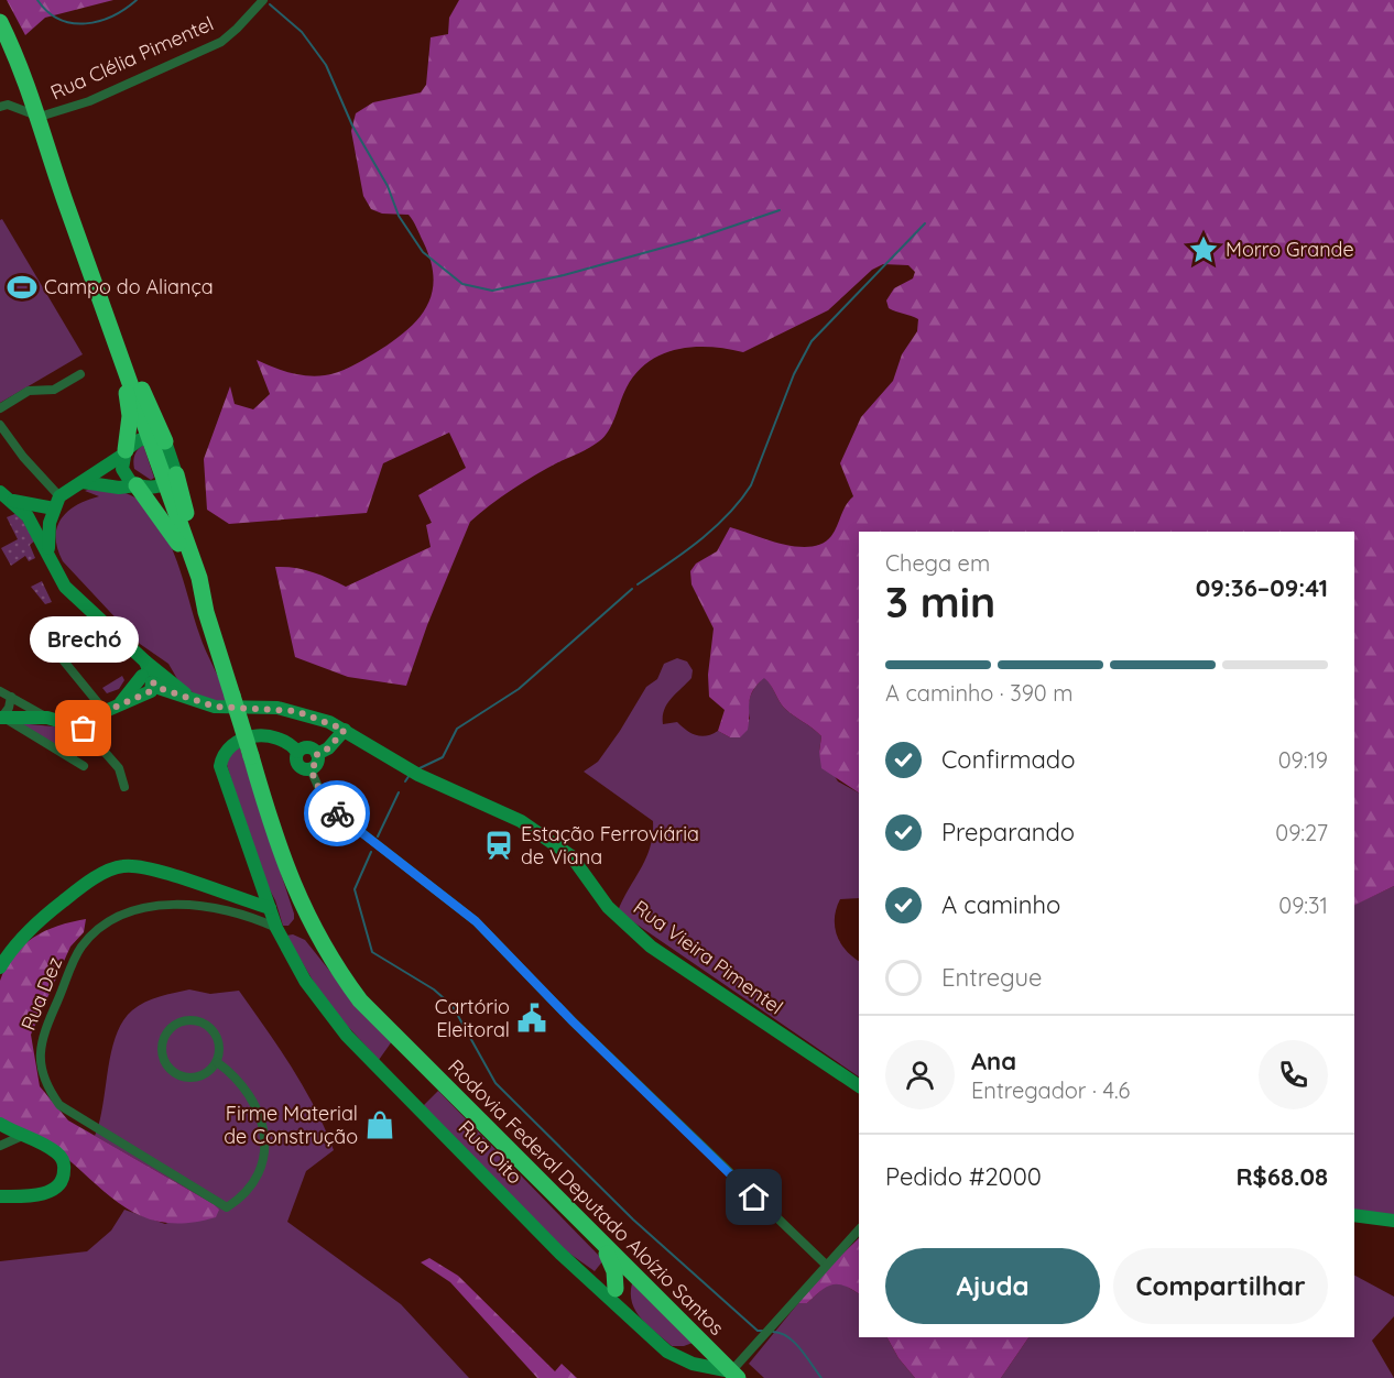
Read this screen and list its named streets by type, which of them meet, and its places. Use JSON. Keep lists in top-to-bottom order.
{
  "streets": {
    "highway": ["Rodovia Federal Deputado Aloízio Santos"],
    "street": [
      "Rua Clélia Pimentel",
      "Rua Vieira Pimentel",
      "Rua Dez",
      "Rua Oito"
    ]
  },
  "crossings": [
    ["Rua Dez", "Rua Oito"],
    ["Rua Oito", "Rodovia Federal Deputado Aloízio Santos"]
  ],
  "places": {
    "place": ["Morro Grande"],
    "sports": ["Campo do Aliança"],
    "other": ["Brechó"],
    "station": ["Estação Ferroviária de Viana"],
    "public building": ["Cartório Eleitoral"],
    "shop": ["Firme Material de Construção"]
  },
  "page": {
    "heading": ["3 min", "Chega em", "09:36–09:41"],
    "panel": [
      "Ana",
      "Entregador · 4.6",
      "Pedido #2000",
      "R$68.08"
    ],
    "bubble": "Brechó",
    "bar": "A caminho · 390 m",
    "list": [
      ["Confirmado", "09:19"],
      ["Preparando", "09:27"],
      ["A caminho", "09:31"],
      "Entregue"
    ],
    "buttons": ["Ajuda", "Compartilhar"]
  }
}
